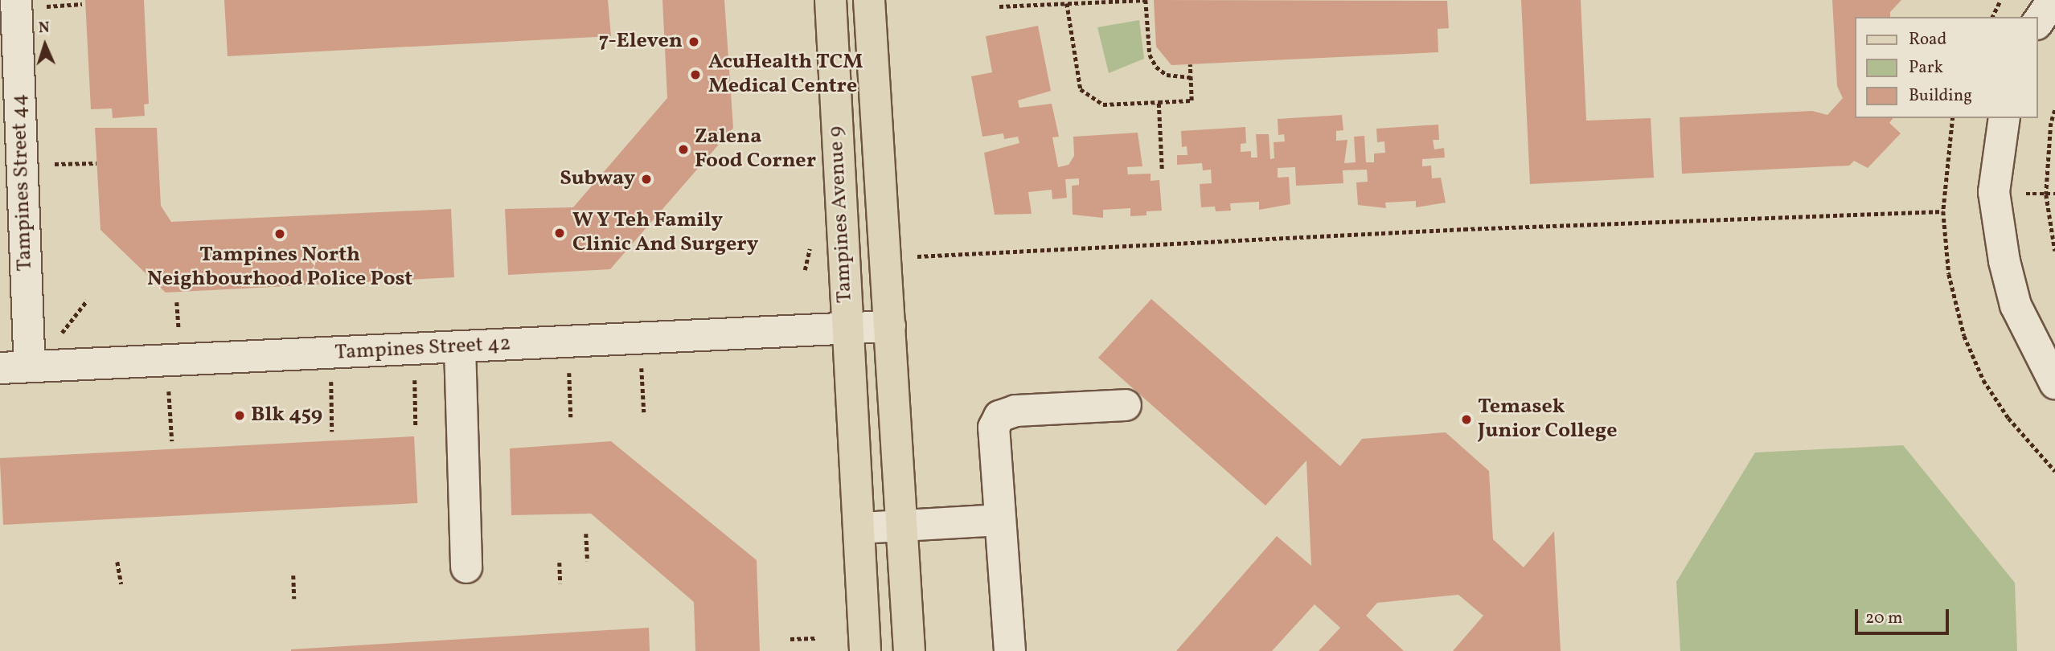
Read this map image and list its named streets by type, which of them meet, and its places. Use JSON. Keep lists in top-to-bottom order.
{
  "streets": {
    "main road": ["Tampines Avenue 9"],
    "street": ["Tampines Street 44", "Tampines Street 42"]
  },
  "crossings": [
    ["Tampines Street 44", "Tampines Street 42"],
    ["Tampines Avenue 9", "Tampines Street 42"]
  ],
  "places": [
    "7-Eleven",
    "AcuHealth TCM Medical Centre",
    "Zalena Food Corner",
    "Subway",
    "W Y Teh Family Clinic And Surgery",
    "Tampines North Neighbourhood Police Post",
    "Blk 459",
    "Temasek Junior College"
  ],
  "legend": ["Road", "Park", "Building"],
  "scale_bar": "20 m",
  "north": "top"
}
